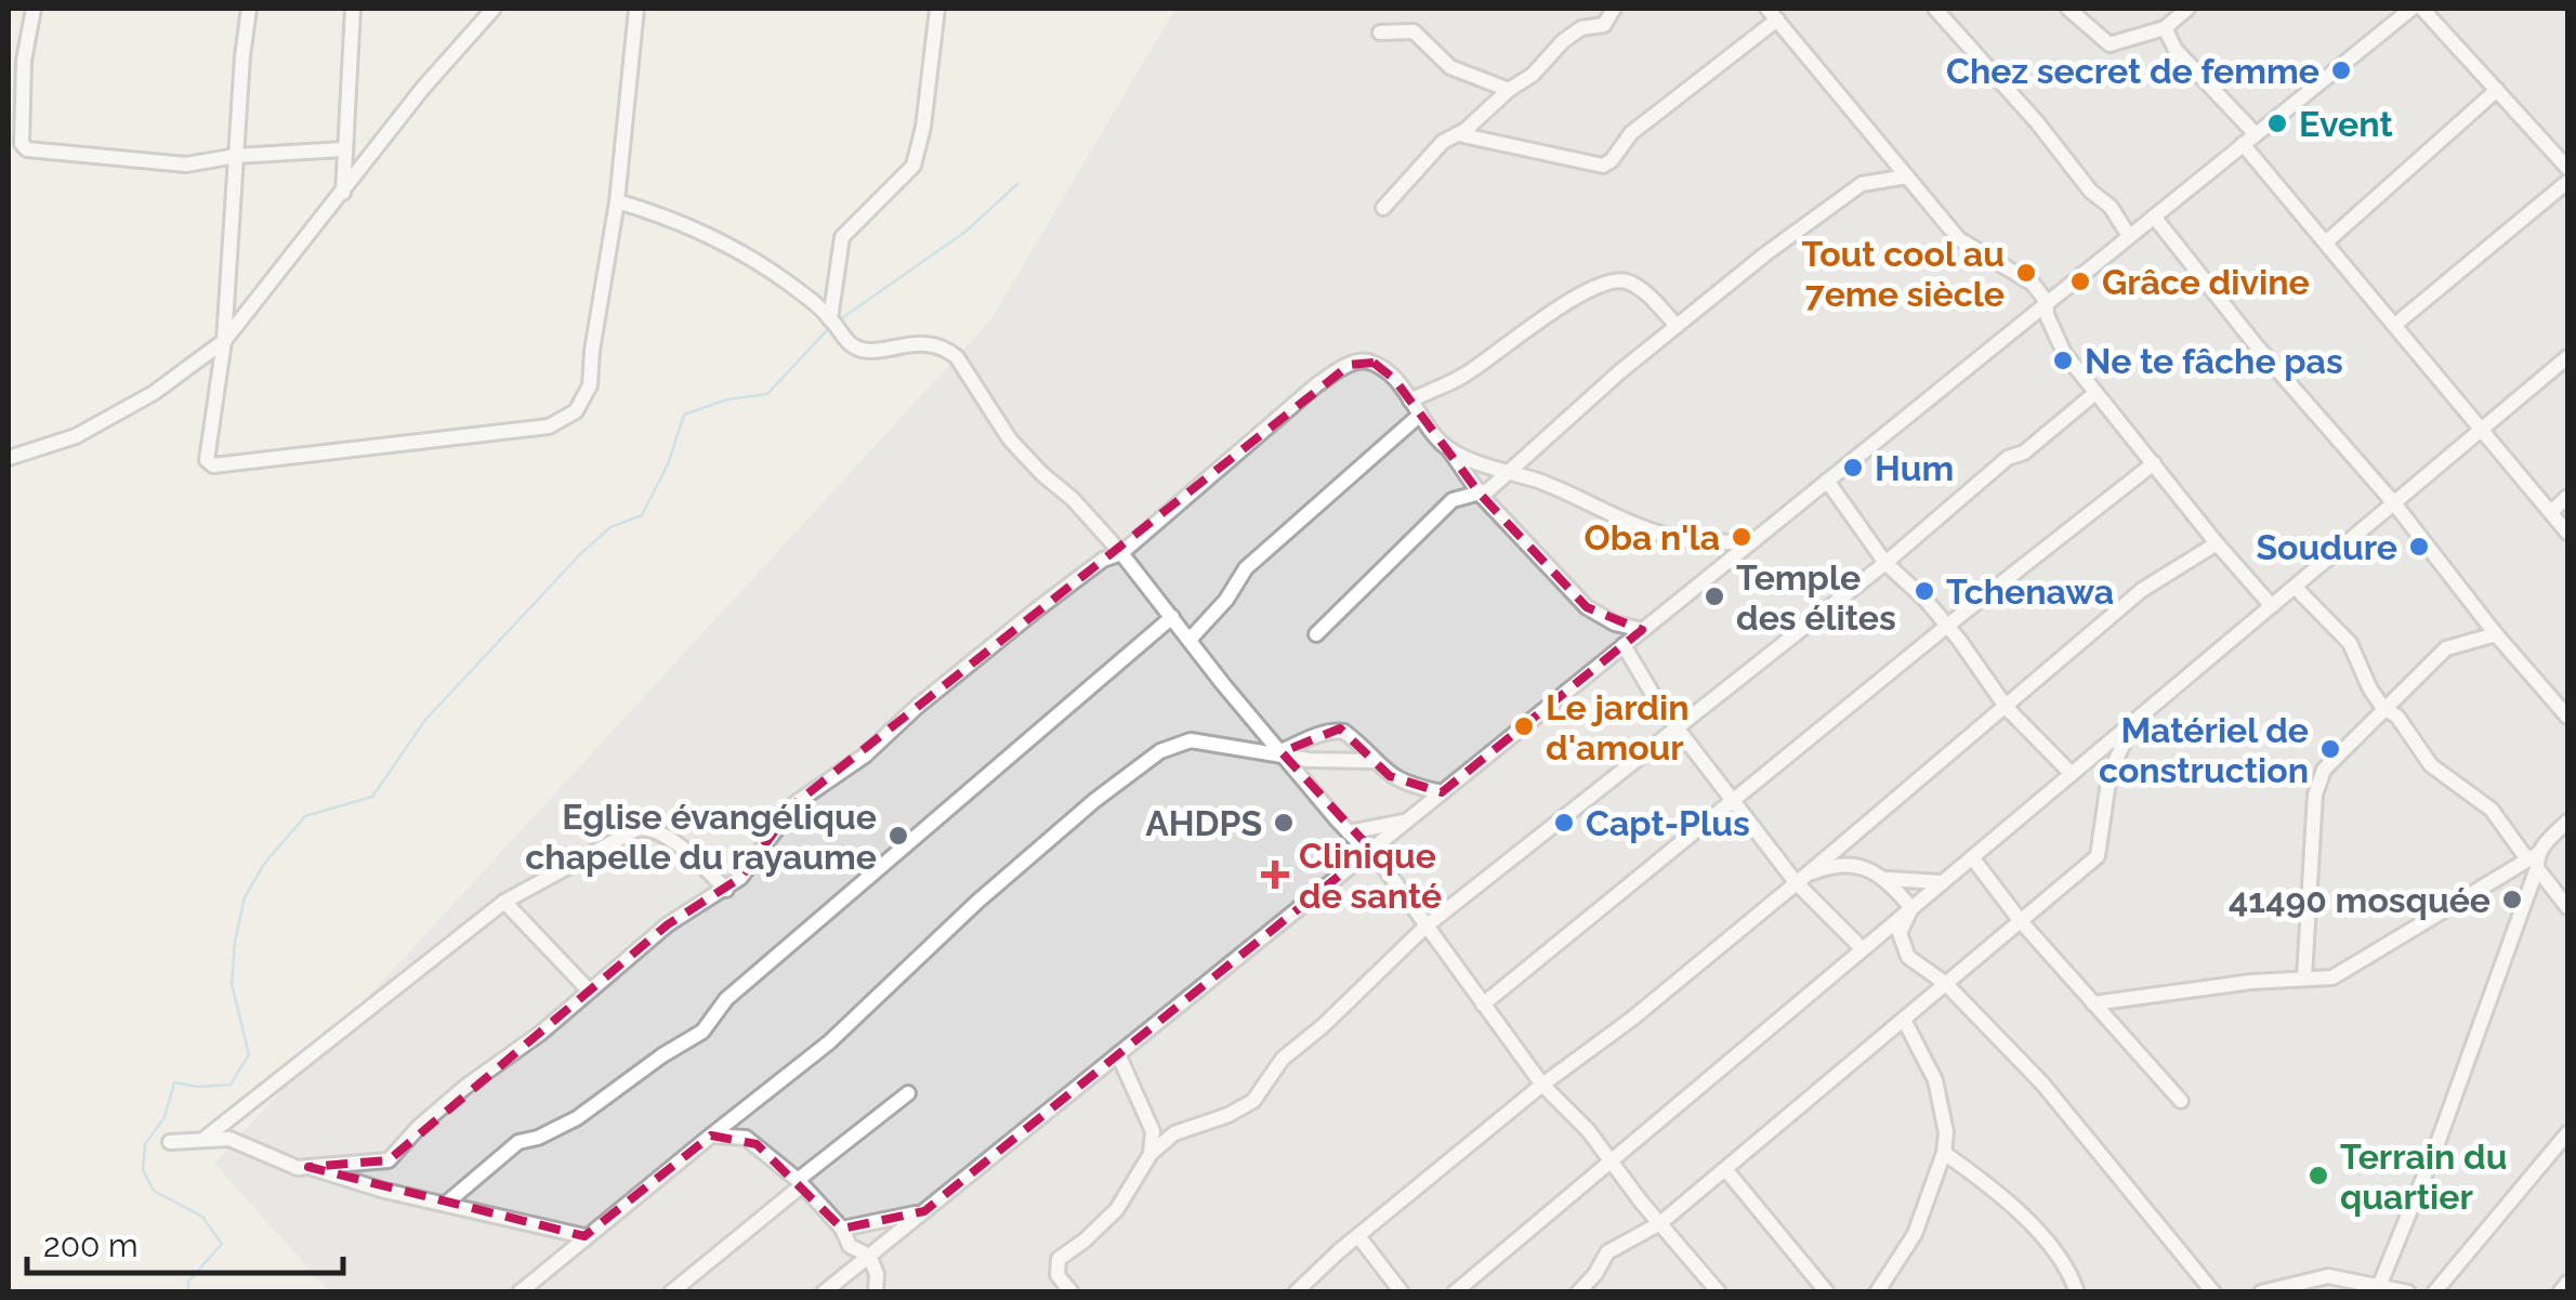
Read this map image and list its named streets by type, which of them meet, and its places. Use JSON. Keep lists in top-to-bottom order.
{
  "places": {
    "other": [
      "Chez secret de femme",
      "Event",
      "Tout cool au 7eme siècle",
      "Grâce divine",
      "Ne te fâche pas",
      "Hum",
      "Oba n'la",
      "Soudure",
      "Tchenawa",
      "Temple des élites",
      "Le jardin d'amour",
      "Matériel de construction",
      "AHDPS",
      "Capt-Plus",
      "Eglise évangélique chapelle du rayaume",
      "41490 mosquée",
      "Terrain du quartier"
    ],
    "health": ["Clinique de santé"]
  },
  "scale_bar": "200 m"
}
